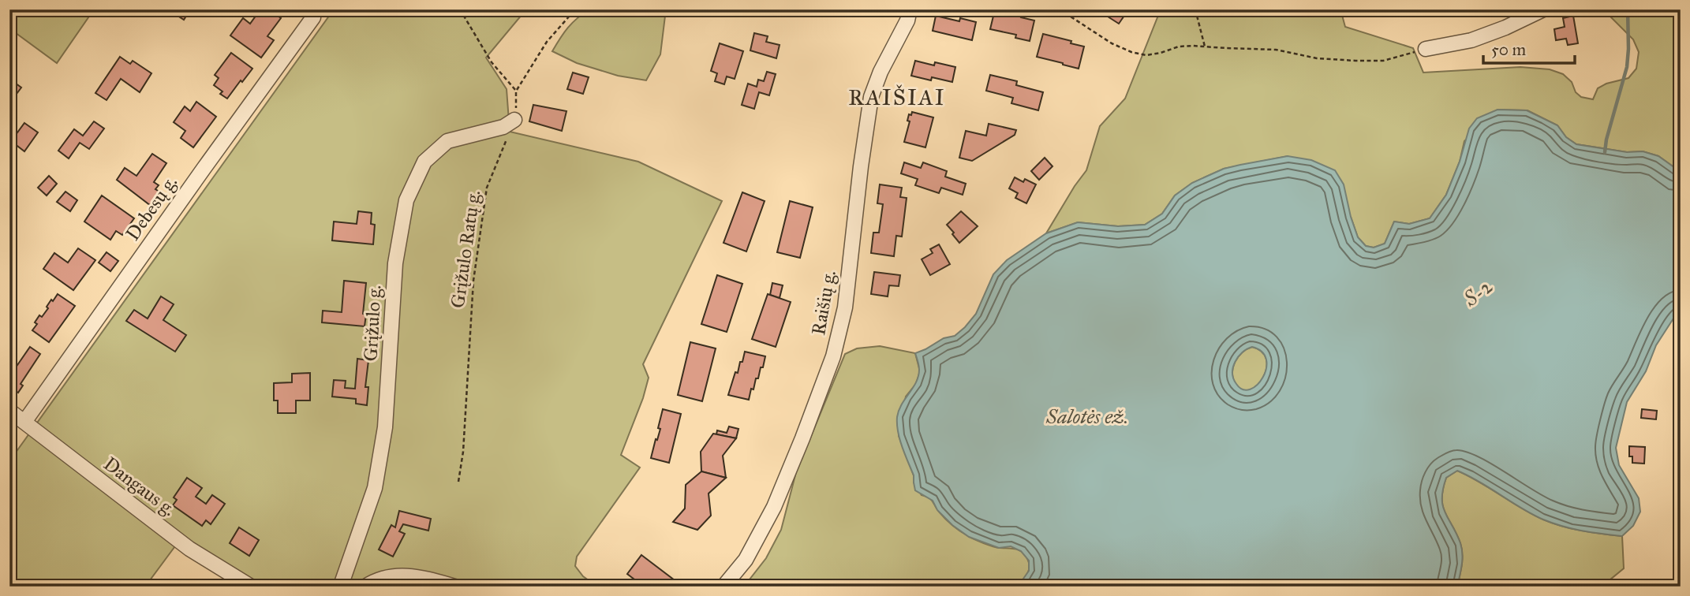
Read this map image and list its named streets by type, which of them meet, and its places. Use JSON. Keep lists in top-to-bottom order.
{
  "streets": {
    "street": [
      "Debesų g.",
      "Raišių g.",
      "Grįžulo g.",
      "Dangaus g."
    ],
    "path": ["Grįžulo Ratų g."]
  },
  "crossings": [
    ["Debesų g.", "Dangaus g."],
    ["Grįžulo Ratų g.", "Grįžulo g."]
  ],
  "districts": ["RAIŠIAI"],
  "water": ["S-2", "Salotės ež."],
  "scale_bar": "50 m"
}
